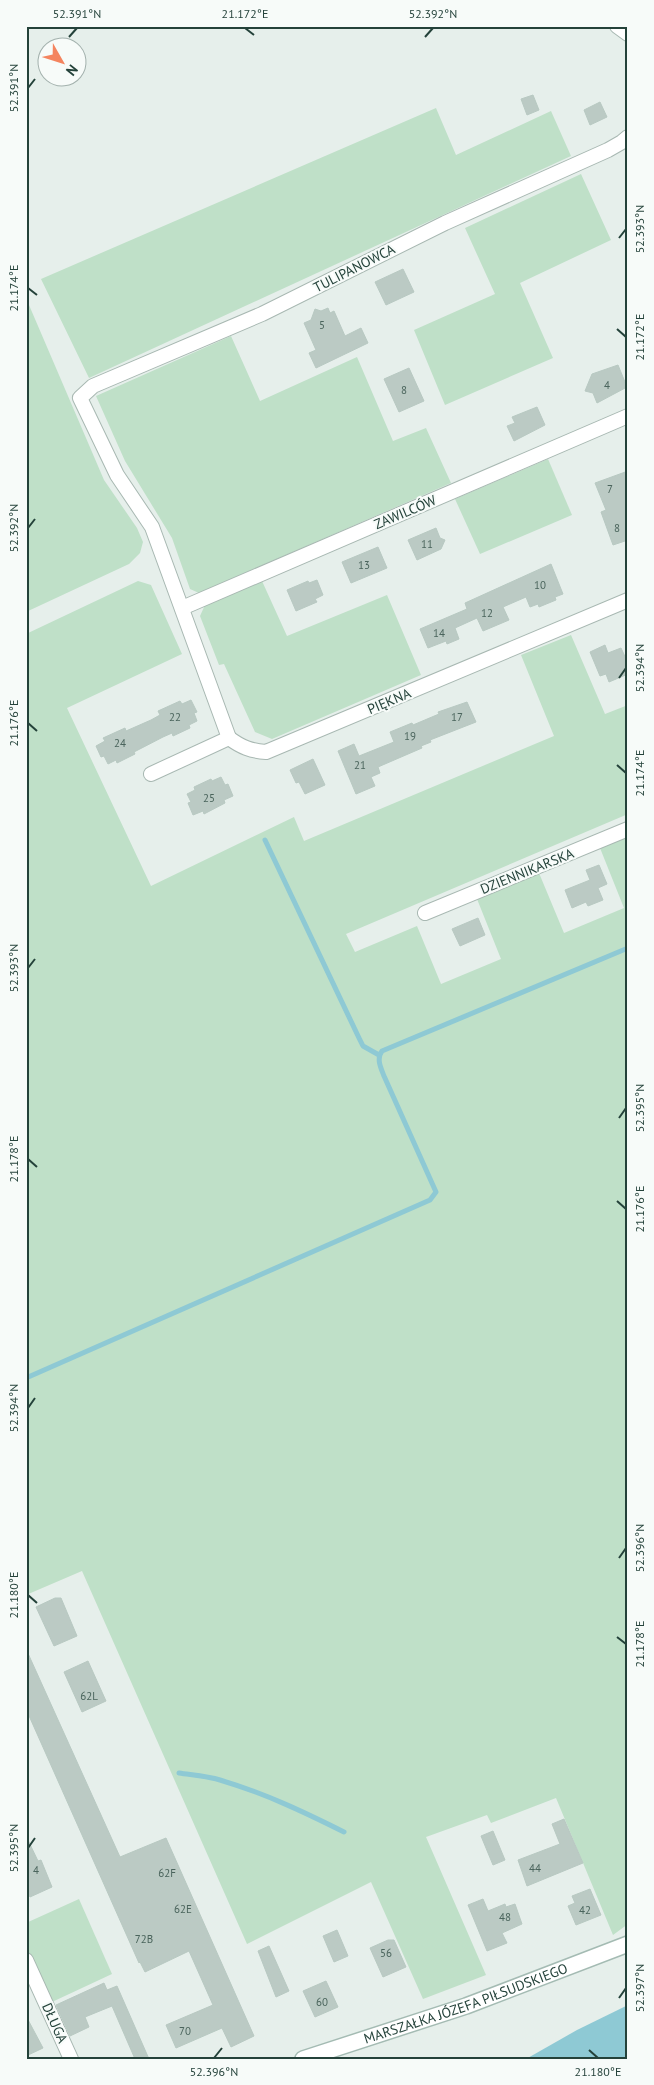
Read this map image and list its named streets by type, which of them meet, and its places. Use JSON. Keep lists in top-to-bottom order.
{
  "streets": {
    "street": [
      "TULIPANOWCA",
      "ZAWILCÓW",
      "PIĘKNA",
      "DZIENNIKARSKA",
      "MARSZAŁKA JÓZEFA PIŁSUDSKIEGO",
      "DŁUGA"
    ]
  },
  "crossings": [
    ["TULIPANOWCA", "ZAWILCÓW"]
  ],
  "house_numbers": [
    "5",
    "4",
    "8",
    "7",
    "8",
    "11",
    "13",
    "10",
    "12",
    "14",
    "22",
    "17",
    "19",
    "24",
    "21",
    "25",
    "62L",
    "44",
    "4",
    "62F",
    "62E",
    "42",
    "48",
    "72B",
    "56",
    "60",
    "70"
  ],
  "north": "bottom right",
  "coordinates": [
    "52.391°N",
    "21.172°E",
    "52.392°N",
    "52.393°N",
    "21.174°E",
    "52.394°N",
    "21.176°E",
    "52.395°N",
    "21.178°E",
    "52.396°N",
    "21.180°E",
    "52.397°N"
  ]
}
